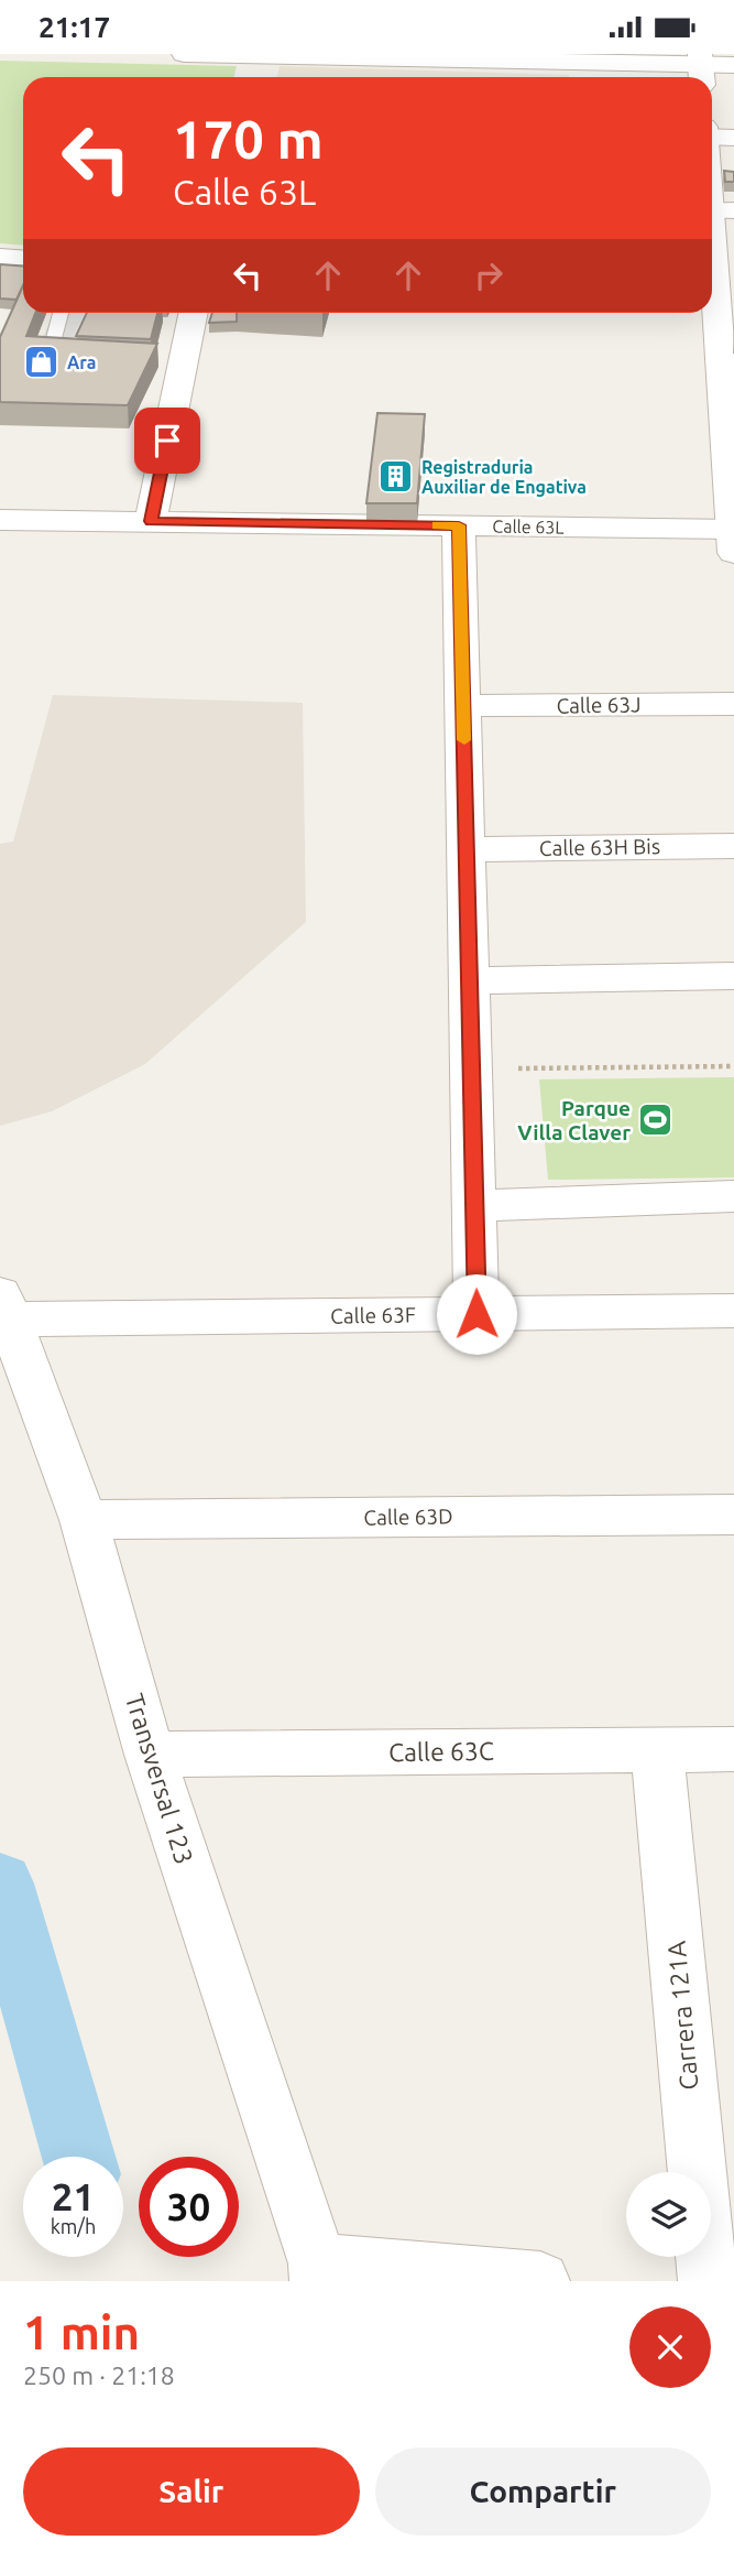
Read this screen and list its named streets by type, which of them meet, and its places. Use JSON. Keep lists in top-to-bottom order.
{
  "streets": {
    "street": [
      "Calle 63L",
      "Calle 63J",
      "Calle 63H Bis",
      "Calle 63F",
      "Calle 63D",
      "Calle 63C",
      "Transversal 123",
      "Carrera 121A"
    ]
  },
  "crossings": [
    ["Calle 63F", "Transversal 123"],
    ["Calle 63D", "Transversal 123"],
    ["Calle 63C", "Transversal 123"],
    ["Calle 63C", "Carrera 121A"]
  ],
  "places": {
    "shop": ["Ara"],
    "building": ["Registraduria Auxiliar de Engativa"],
    "sports": ["Parque Villa Claver"]
  },
  "page": {
    "status": "21:17",
    "turn": ["170 m", "Calle 63L"],
    "speed": "21 km/h",
    "limit": "30",
    "heading": ["1 min", "250 m · 21:18"],
    "buttons": ["Salir", "Compartir"]
  }
}
